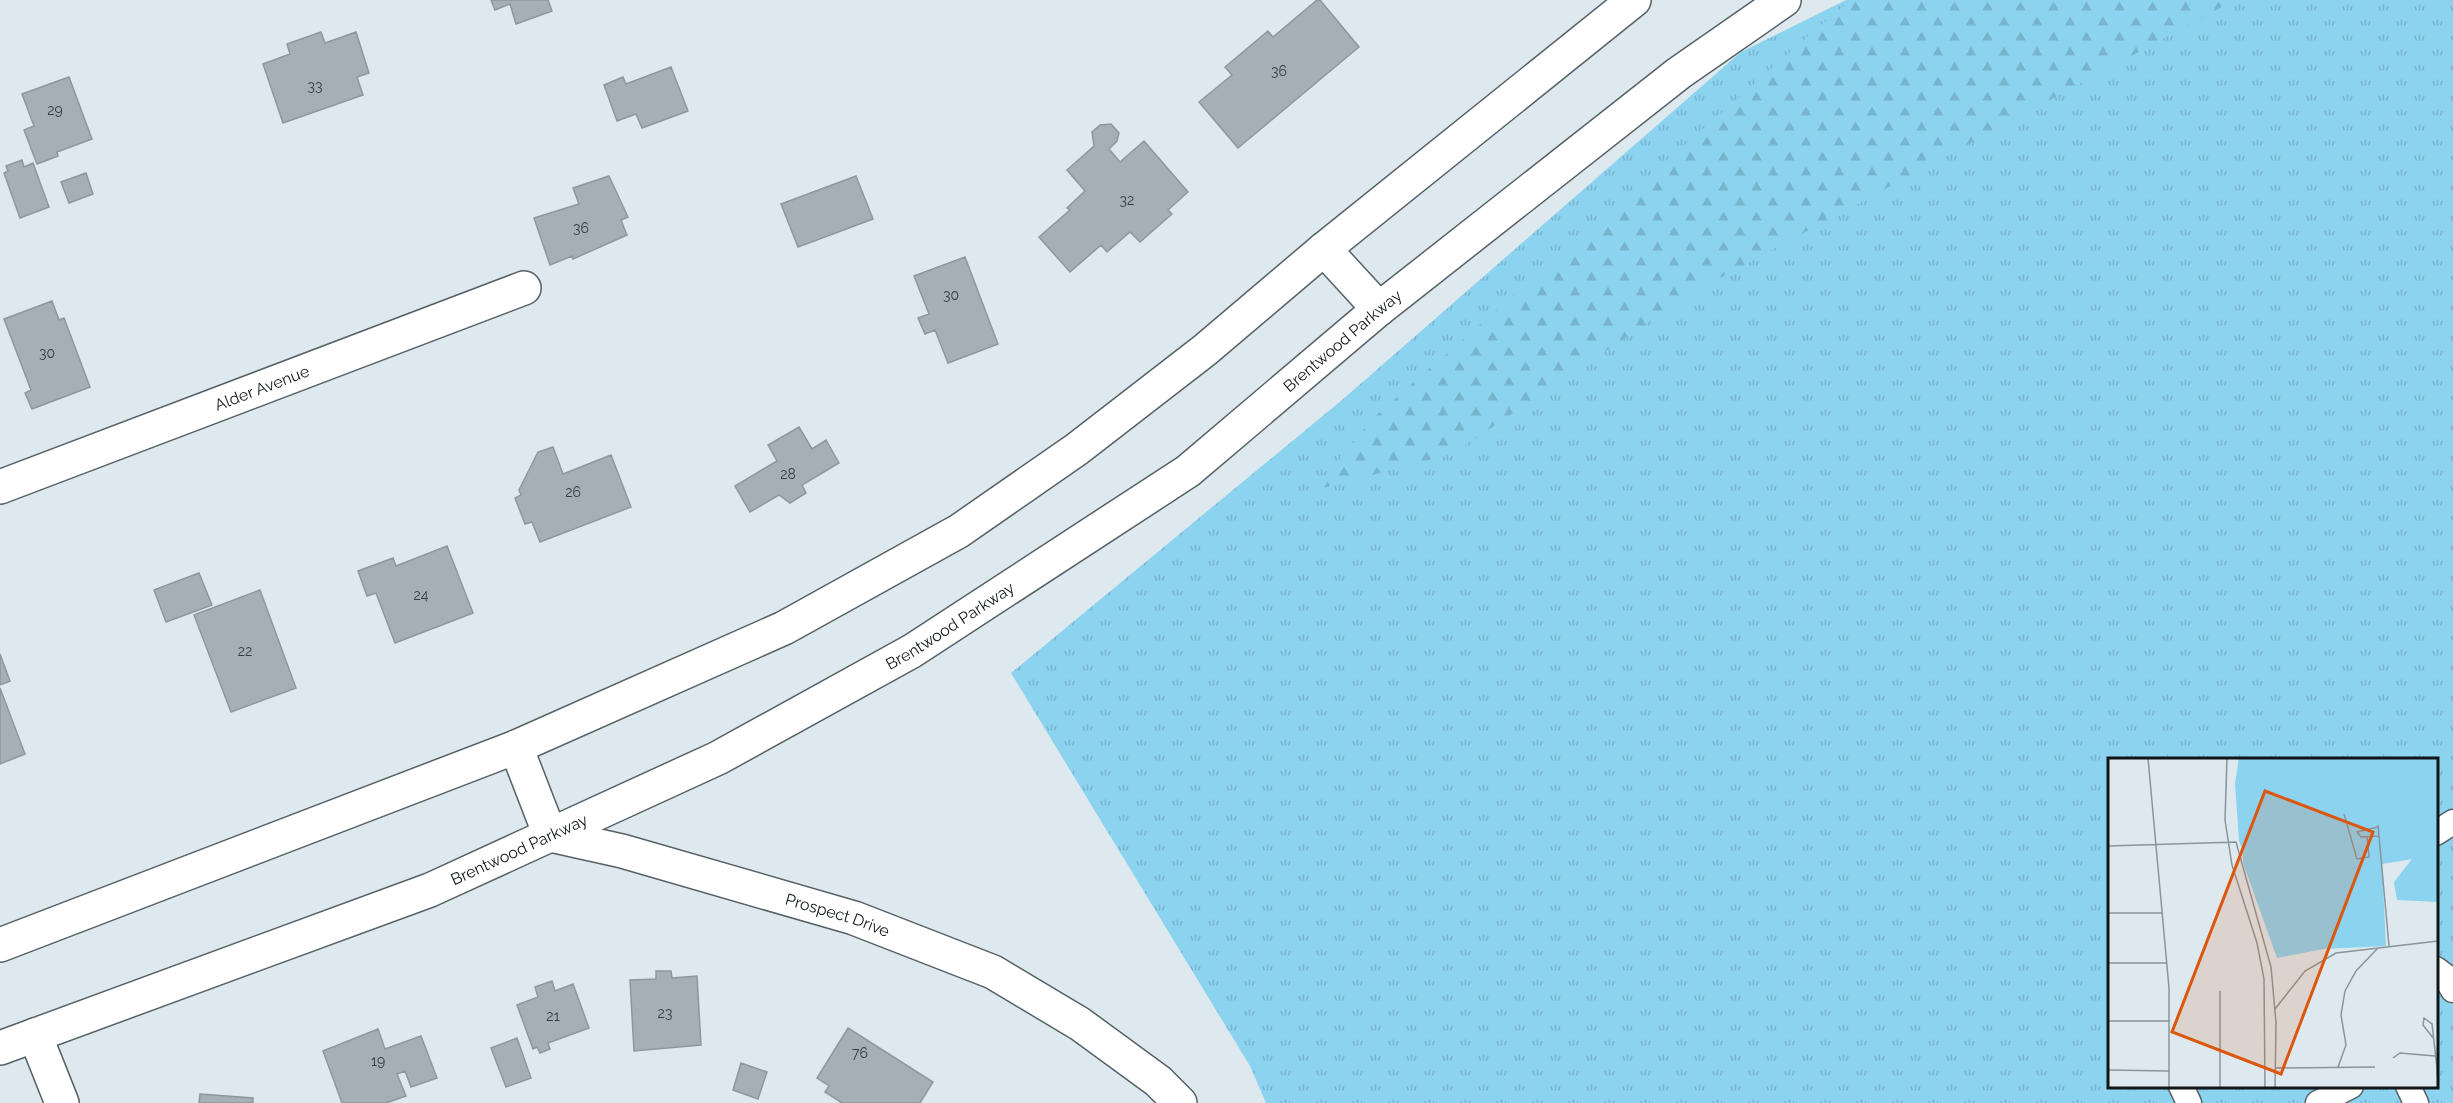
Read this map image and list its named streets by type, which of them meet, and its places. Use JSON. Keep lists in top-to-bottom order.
{
  "streets": {
    "street": ["Brentwood Parkway", "Alder Avenue", "Prospect Drive"]
  },
  "crossings": [
    ["Brentwood Parkway", "Prospect Drive"]
  ],
  "house_numbers": [
    "36",
    "33",
    "29",
    "32",
    "36",
    "30",
    "30",
    "28",
    "26",
    "24",
    "22",
    "23",
    "21",
    "76",
    "19"
  ]
}
